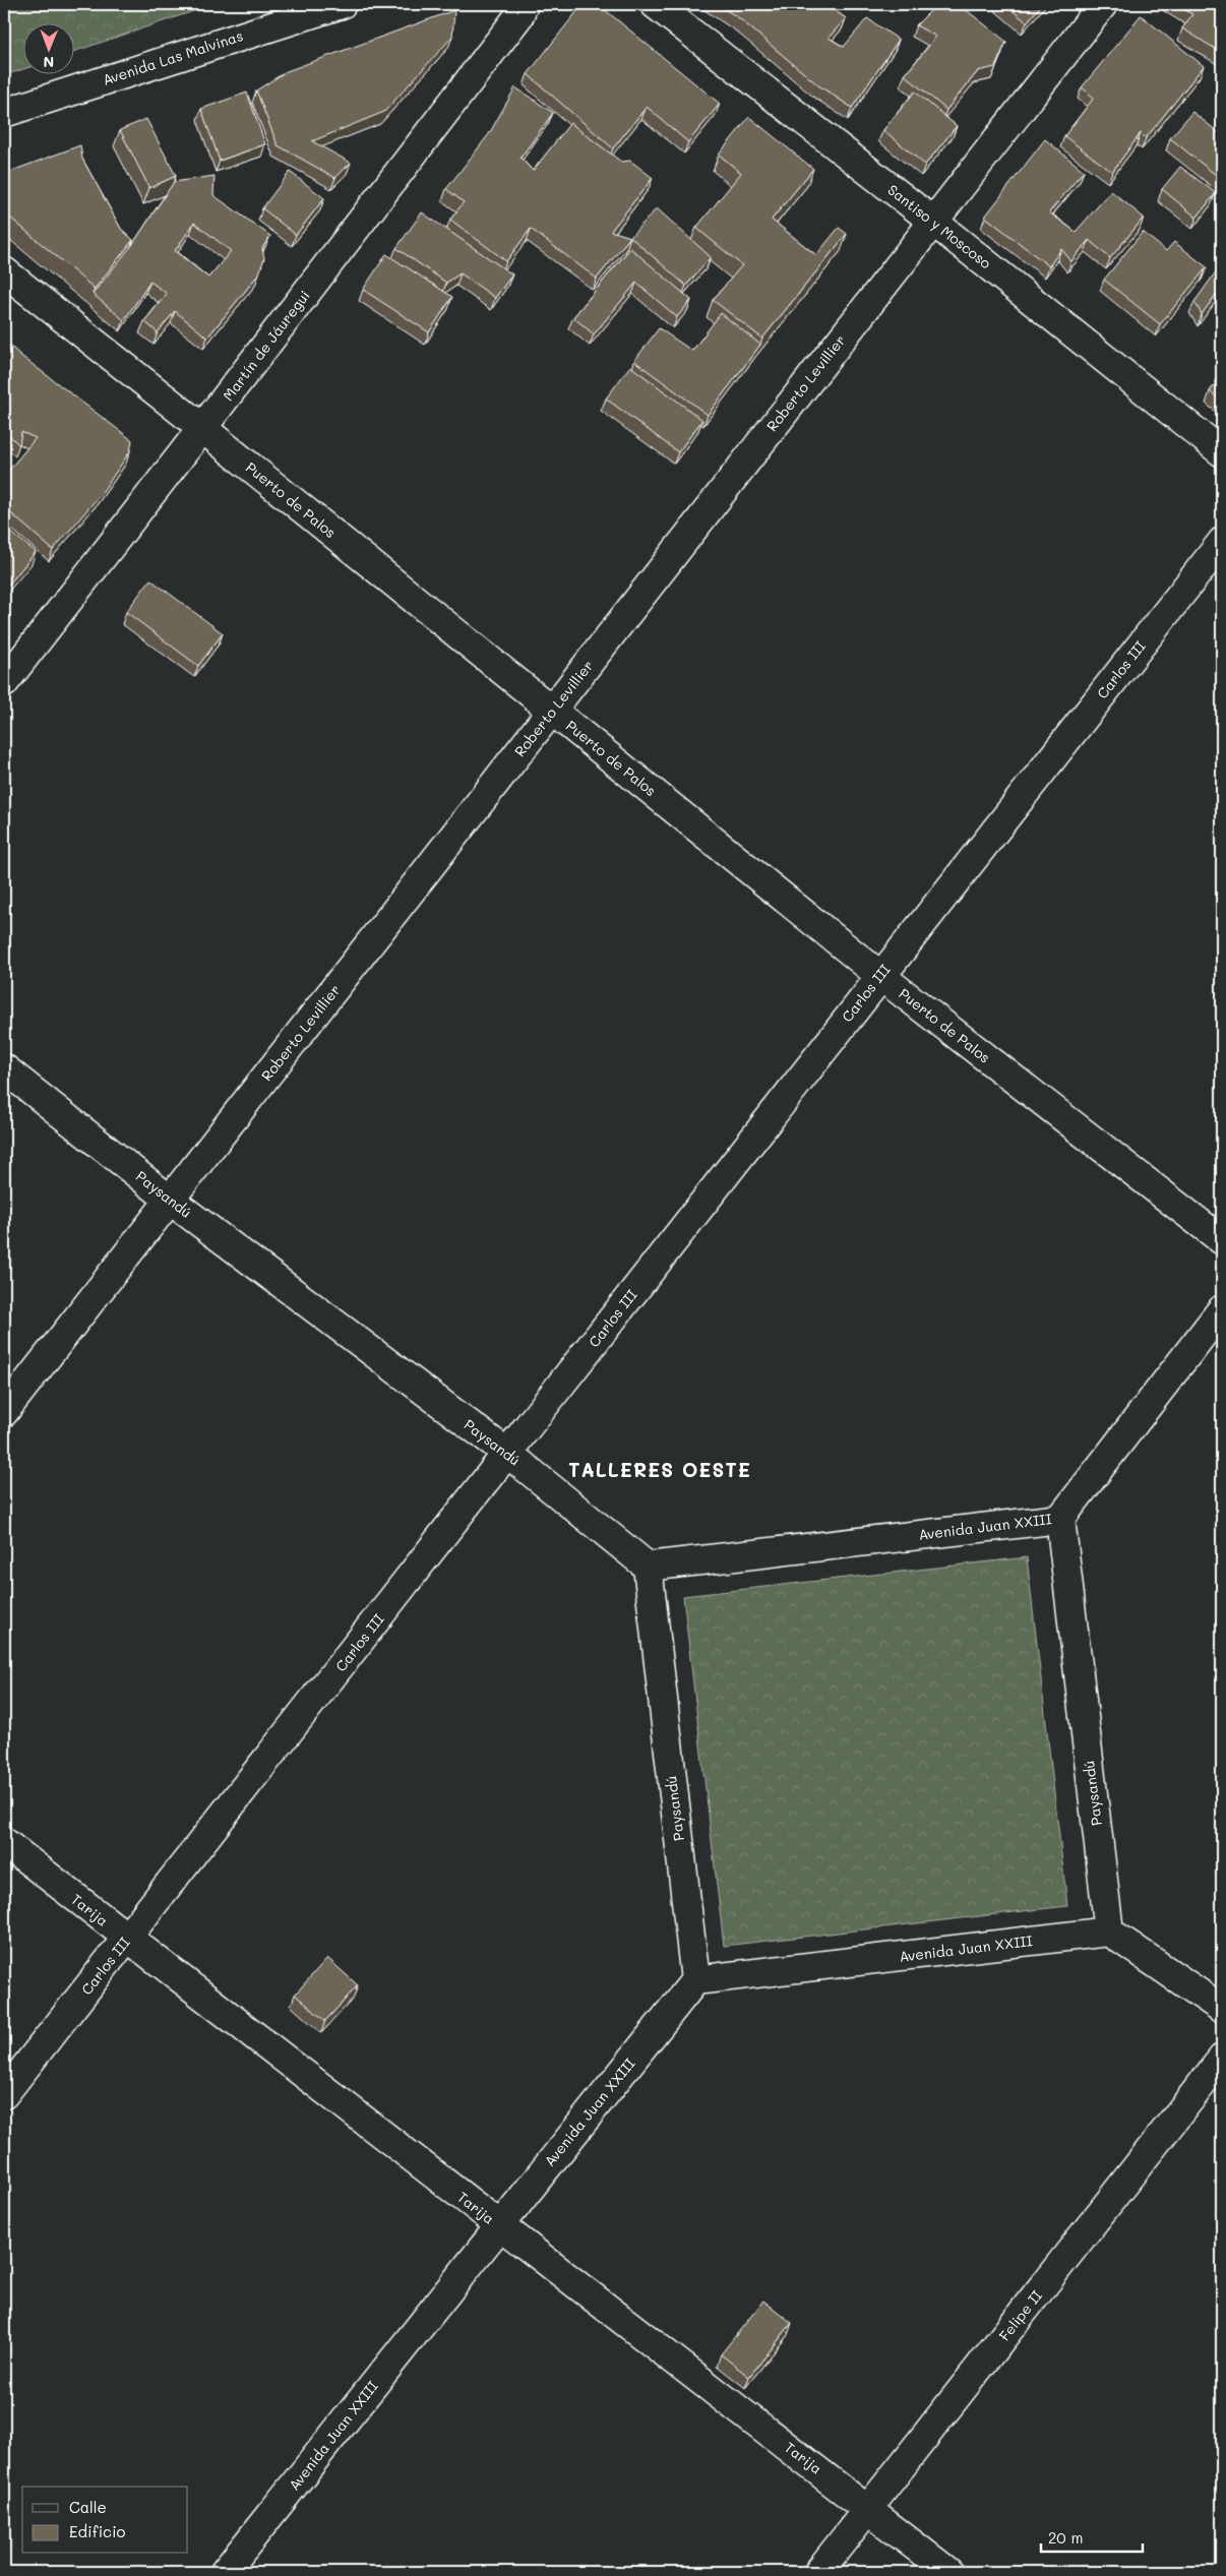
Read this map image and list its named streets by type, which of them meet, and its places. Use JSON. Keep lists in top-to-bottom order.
{
  "streets": {
    "street": [
      "Avenida Las Malvinas",
      "Santiso y Moscoso",
      "Martín de Jáuregui",
      "Roberto Levillier",
      "Puerto de Palos",
      "Carlos III",
      "Paysandú",
      "Avenida Juan XXIII",
      "Tarija",
      "Felipe II"
    ]
  },
  "crossings": [
    ["Santiso y Moscoso", "Roberto Levillier"],
    ["Martín de Jáuregui", "Puerto de Palos"],
    ["Roberto Levillier", "Puerto de Palos"],
    ["Roberto Levillier", "Paysandú"],
    ["Puerto de Palos", "Carlos III"],
    ["Carlos III", "Paysandú"],
    ["Carlos III", "Tarija"],
    ["Paysandú", "Avenida Juan XXIII"],
    ["Avenida Juan XXIII", "Tarija"],
    ["Tarija", "Felipe II"]
  ],
  "districts": ["TALLERES OESTE"],
  "legend": ["Calle", "Edificio"],
  "scale_bar": "20 m",
  "north": "bottom"
}
